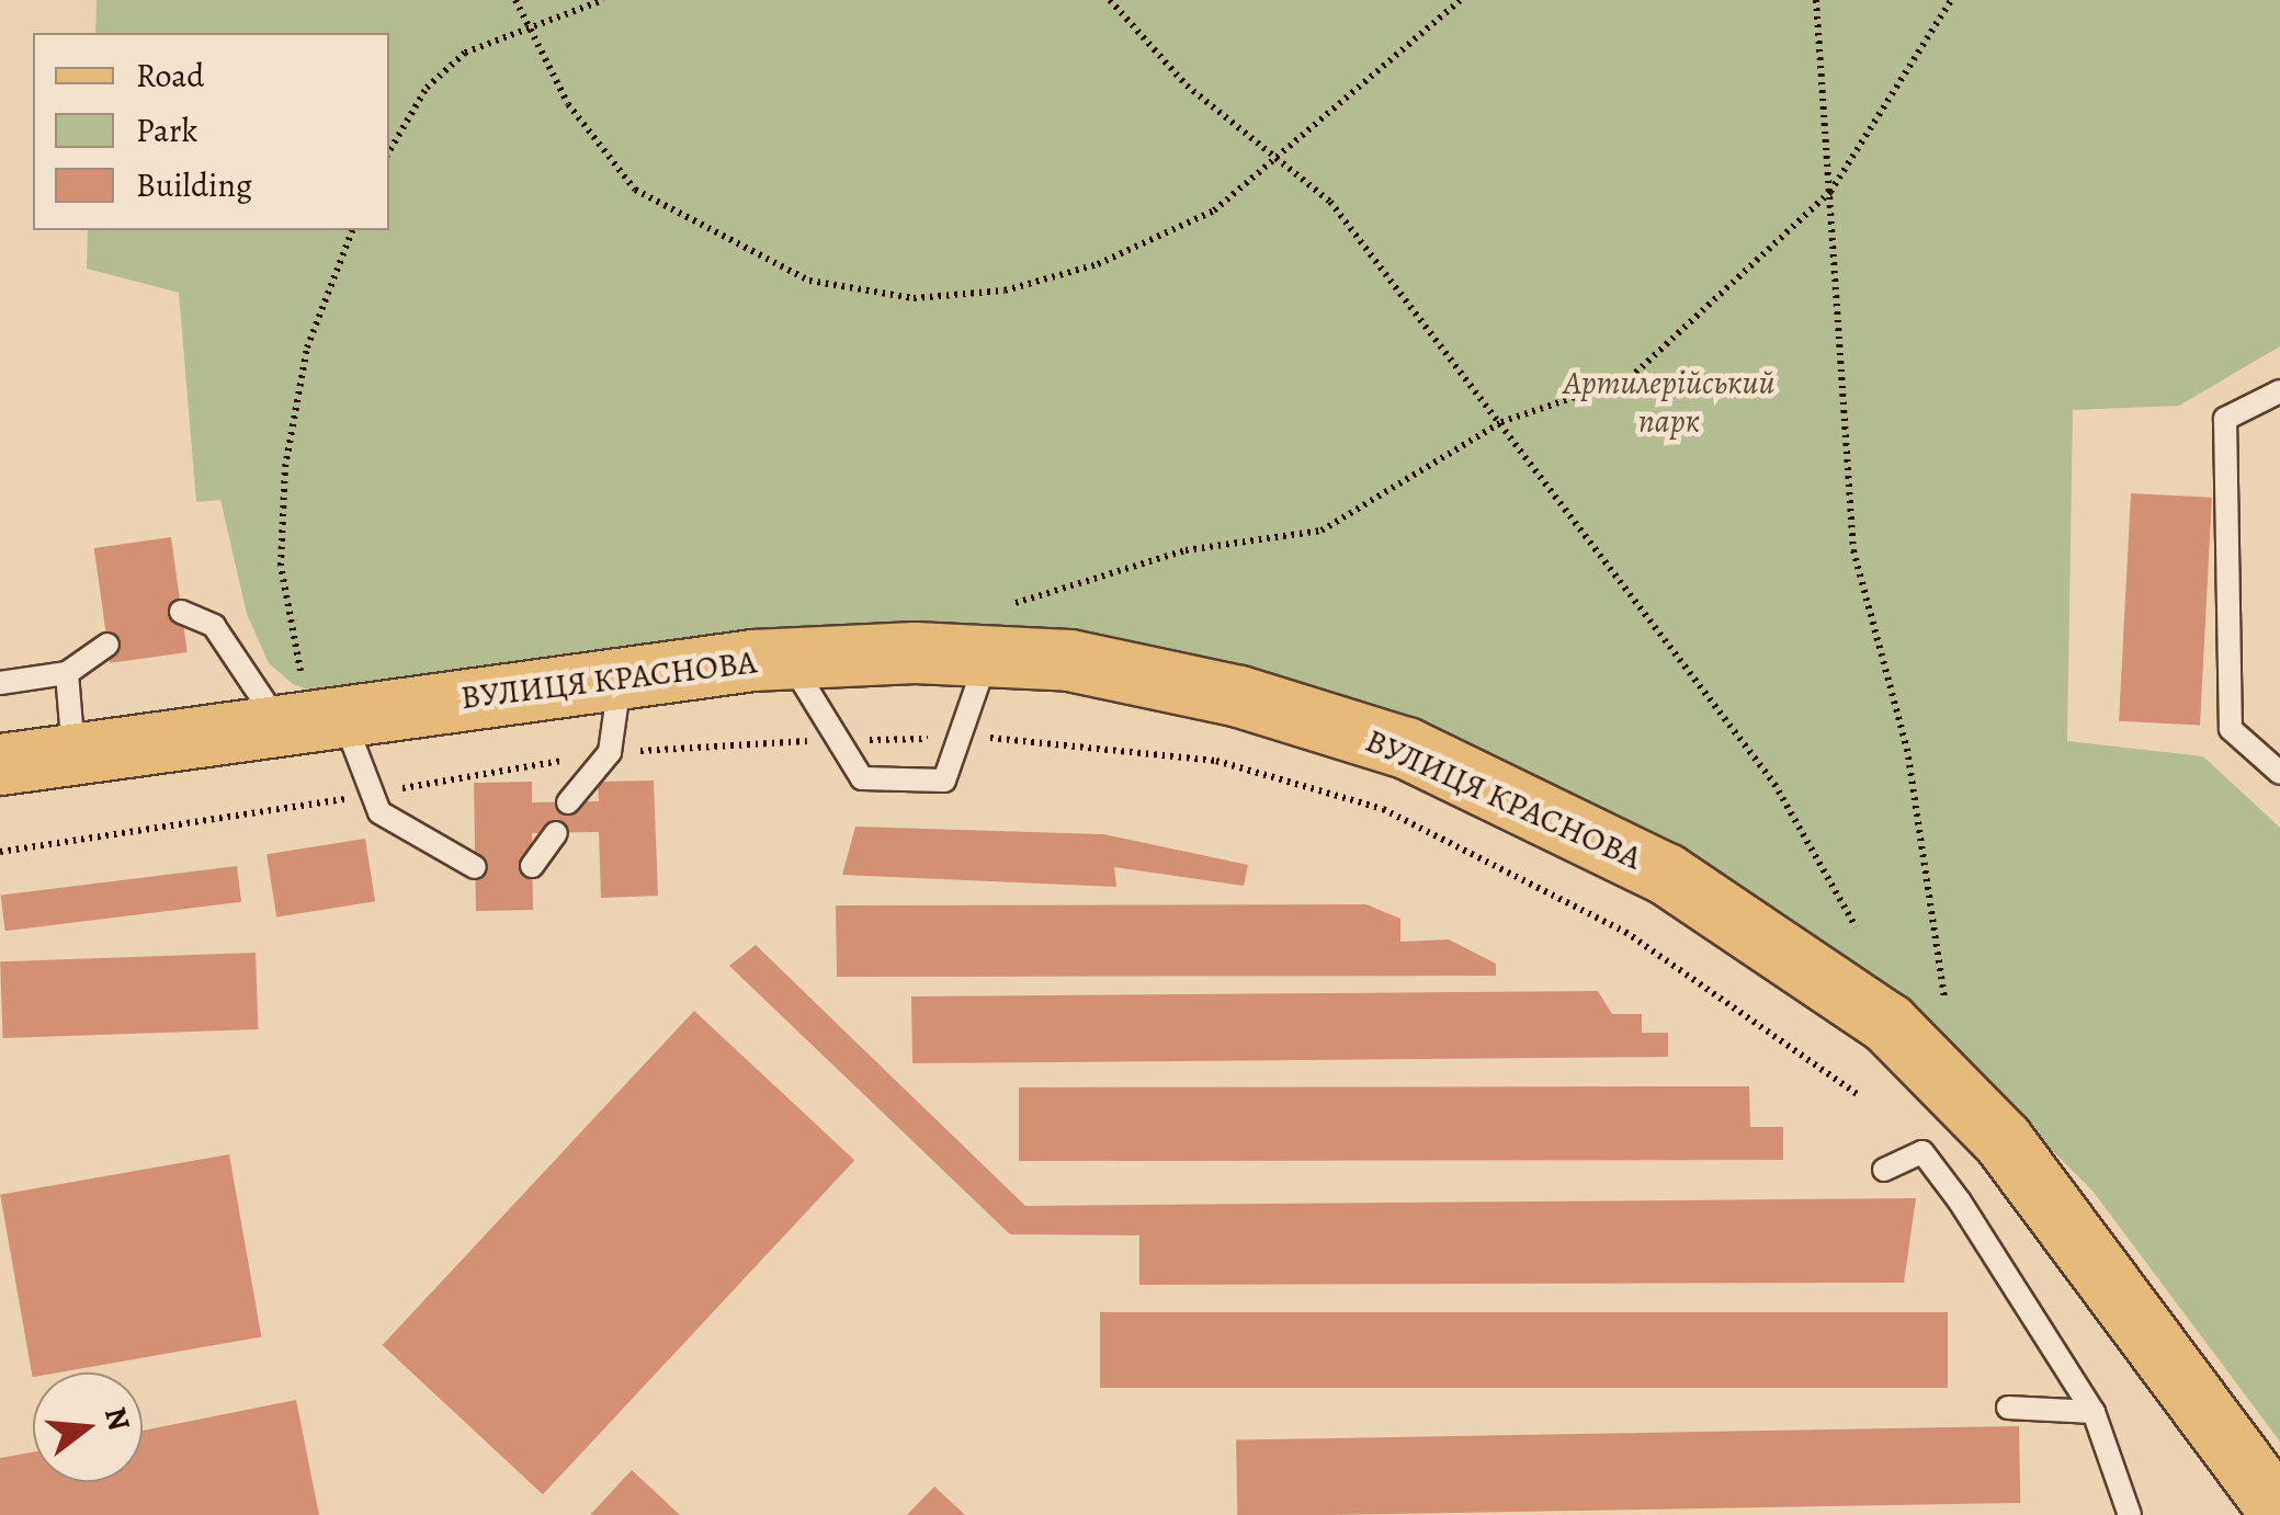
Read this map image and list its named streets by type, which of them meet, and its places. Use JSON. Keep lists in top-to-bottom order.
{
  "streets": {
    "main road": ["ВУЛИЦЯ КРАСНОВА"]
  },
  "parks": ["Артилерійський парк"],
  "legend": ["Road", "Park", "Building"],
  "north": "right"
}
